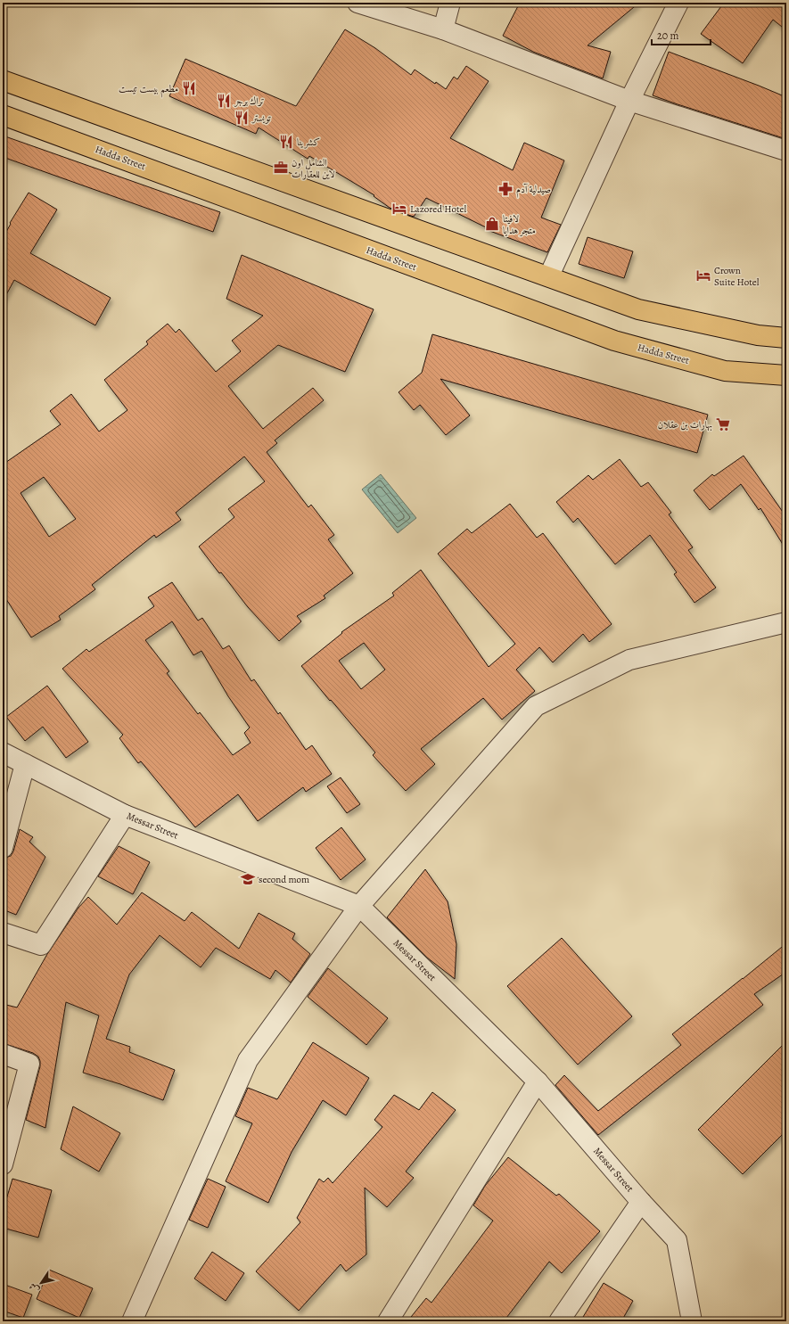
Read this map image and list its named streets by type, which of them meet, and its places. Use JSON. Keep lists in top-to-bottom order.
{
  "streets": {
    "main road": ["Hadda Street"],
    "street": ["Messar Street"]
  },
  "places": {
    "restaurant": [
      "مطعم بيست تيست",
      "تراك برجر",
      "تويستر",
      "كشرينا"
    ],
    "office": ["الشامل اون لاين للعقارات"],
    "pharmacy": ["صيدلية آدم"],
    "hotel": ["Lazored Hotel", "Crown Suite Hotel"],
    "shop": ["لافيتا متجر هدايا"],
    "supermarket": ["بهارات بن عقلان"],
    "school or university": ["second mom"]
  },
  "scale_bar": "20 m",
  "north": "bottom left"
}
